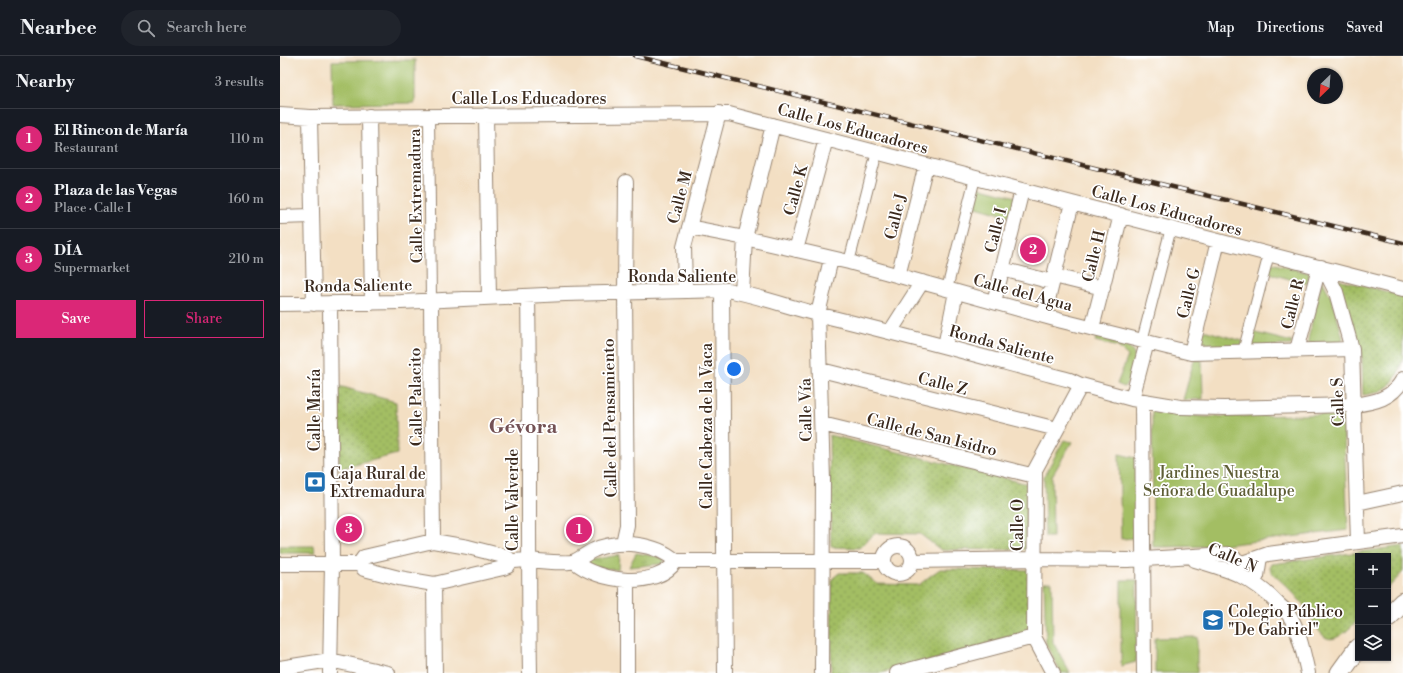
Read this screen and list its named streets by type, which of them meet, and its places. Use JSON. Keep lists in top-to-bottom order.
{
  "streets": {
    "street": [
      "Calle Los Educadores",
      "Calle K",
      "Calle Extremadura",
      "Calle M",
      "Calle J",
      "Calle I",
      "Calle H",
      "Ronda Saliente",
      "Calle del Agua",
      "Calle G",
      "Calle R",
      "Calle Z",
      "Calle Palacito",
      "Calle S",
      "Calle María",
      "Calle Vía",
      "Calle del Pensamiento",
      "Calle Cabeza de la Vaca",
      "Calle de San Isidro",
      "Calle Valverde",
      "Calle O",
      "Calle N"
    ]
  },
  "crossings": [
    ["Calle Los Educadores", "Calle K"],
    ["Calle Los Educadores", "Calle Extremadura"],
    ["Calle Los Educadores", "Calle M"],
    ["Calle Los Educadores", "Calle J"],
    ["Calle Los Educadores", "Calle I"],
    ["Calle Los Educadores", "Calle H"],
    ["Calle Los Educadores", "Calle G"],
    ["Calle Los Educadores", "Calle R"],
    ["Calle Los Educadores", "Calle S"],
    ["Calle K", "Calle del Agua"],
    ["Calle Extremadura", "Ronda Saliente"],
    ["Calle Extremadura", "Calle Palacito"],
    ["Calle M", "Ronda Saliente"],
    ["Calle M", "Calle del Agua"],
    ["Calle J", "Calle del Agua"],
    ["Calle I", "Calle del Agua"],
    ["Calle H", "Calle del Agua"],
    ["Ronda Saliente", "Calle Palacito"],
    ["Ronda Saliente", "Calle S"],
    ["Ronda Saliente", "Calle María"],
    ["Ronda Saliente", "Calle Vía"],
    ["Ronda Saliente", "Calle del Pensamiento"],
    ["Ronda Saliente", "Calle Cabeza de la Vaca"],
    ["Ronda Saliente", "Calle Valverde"],
    ["Ronda Saliente", "Calle O"],
    ["Calle del Agua", "Calle G"],
    ["Calle del Agua", "Calle R"],
    ["Calle del Agua", "Calle S"],
    ["Calle del Agua", "Calle Vía"],
    ["Calle R", "Calle S"],
    ["Calle Z", "Calle Vía"],
    ["Calle Z", "Calle O"],
    ["Calle Vía", "Calle de San Isidro"],
    ["Calle de San Isidro", "Calle O"],
    ["Calle O", "Calle N"]
  ],
  "districts": ["Gévora"],
  "parks": ["Jardines Nuestra Señora de Guadalupe"],
  "places": {
    "bank": ["Caja Rural de Extremadura"],
    "school or university": ["Colegio Público \"De Gabriel\""]
  },
  "north": "bottom left",
  "page": {
    "header": "Nearbee",
    "search": "Search here",
    "nav": ["Map", "Directions", "Saved"],
    "heading": ["Nearby", "3 results"],
    "list": [
      {
        "mark": "1",
        "name": "El Rincon de María",
        "note": "Restaurant",
        "value": "110 m"
      },
      {
        "mark": "2",
        "name": "Plaza de las Vegas",
        "note": "Place · Calle I",
        "value": "160 m"
      },
      {
        "mark": "3",
        "name": "DÍA",
        "note": "Supermarket",
        "value": "210 m"
      }
    ],
    "pins": ["2", "3", "1"],
    "buttons": ["Save", "Share"],
    "map_buttons": ["+", "−"]
  }
}
